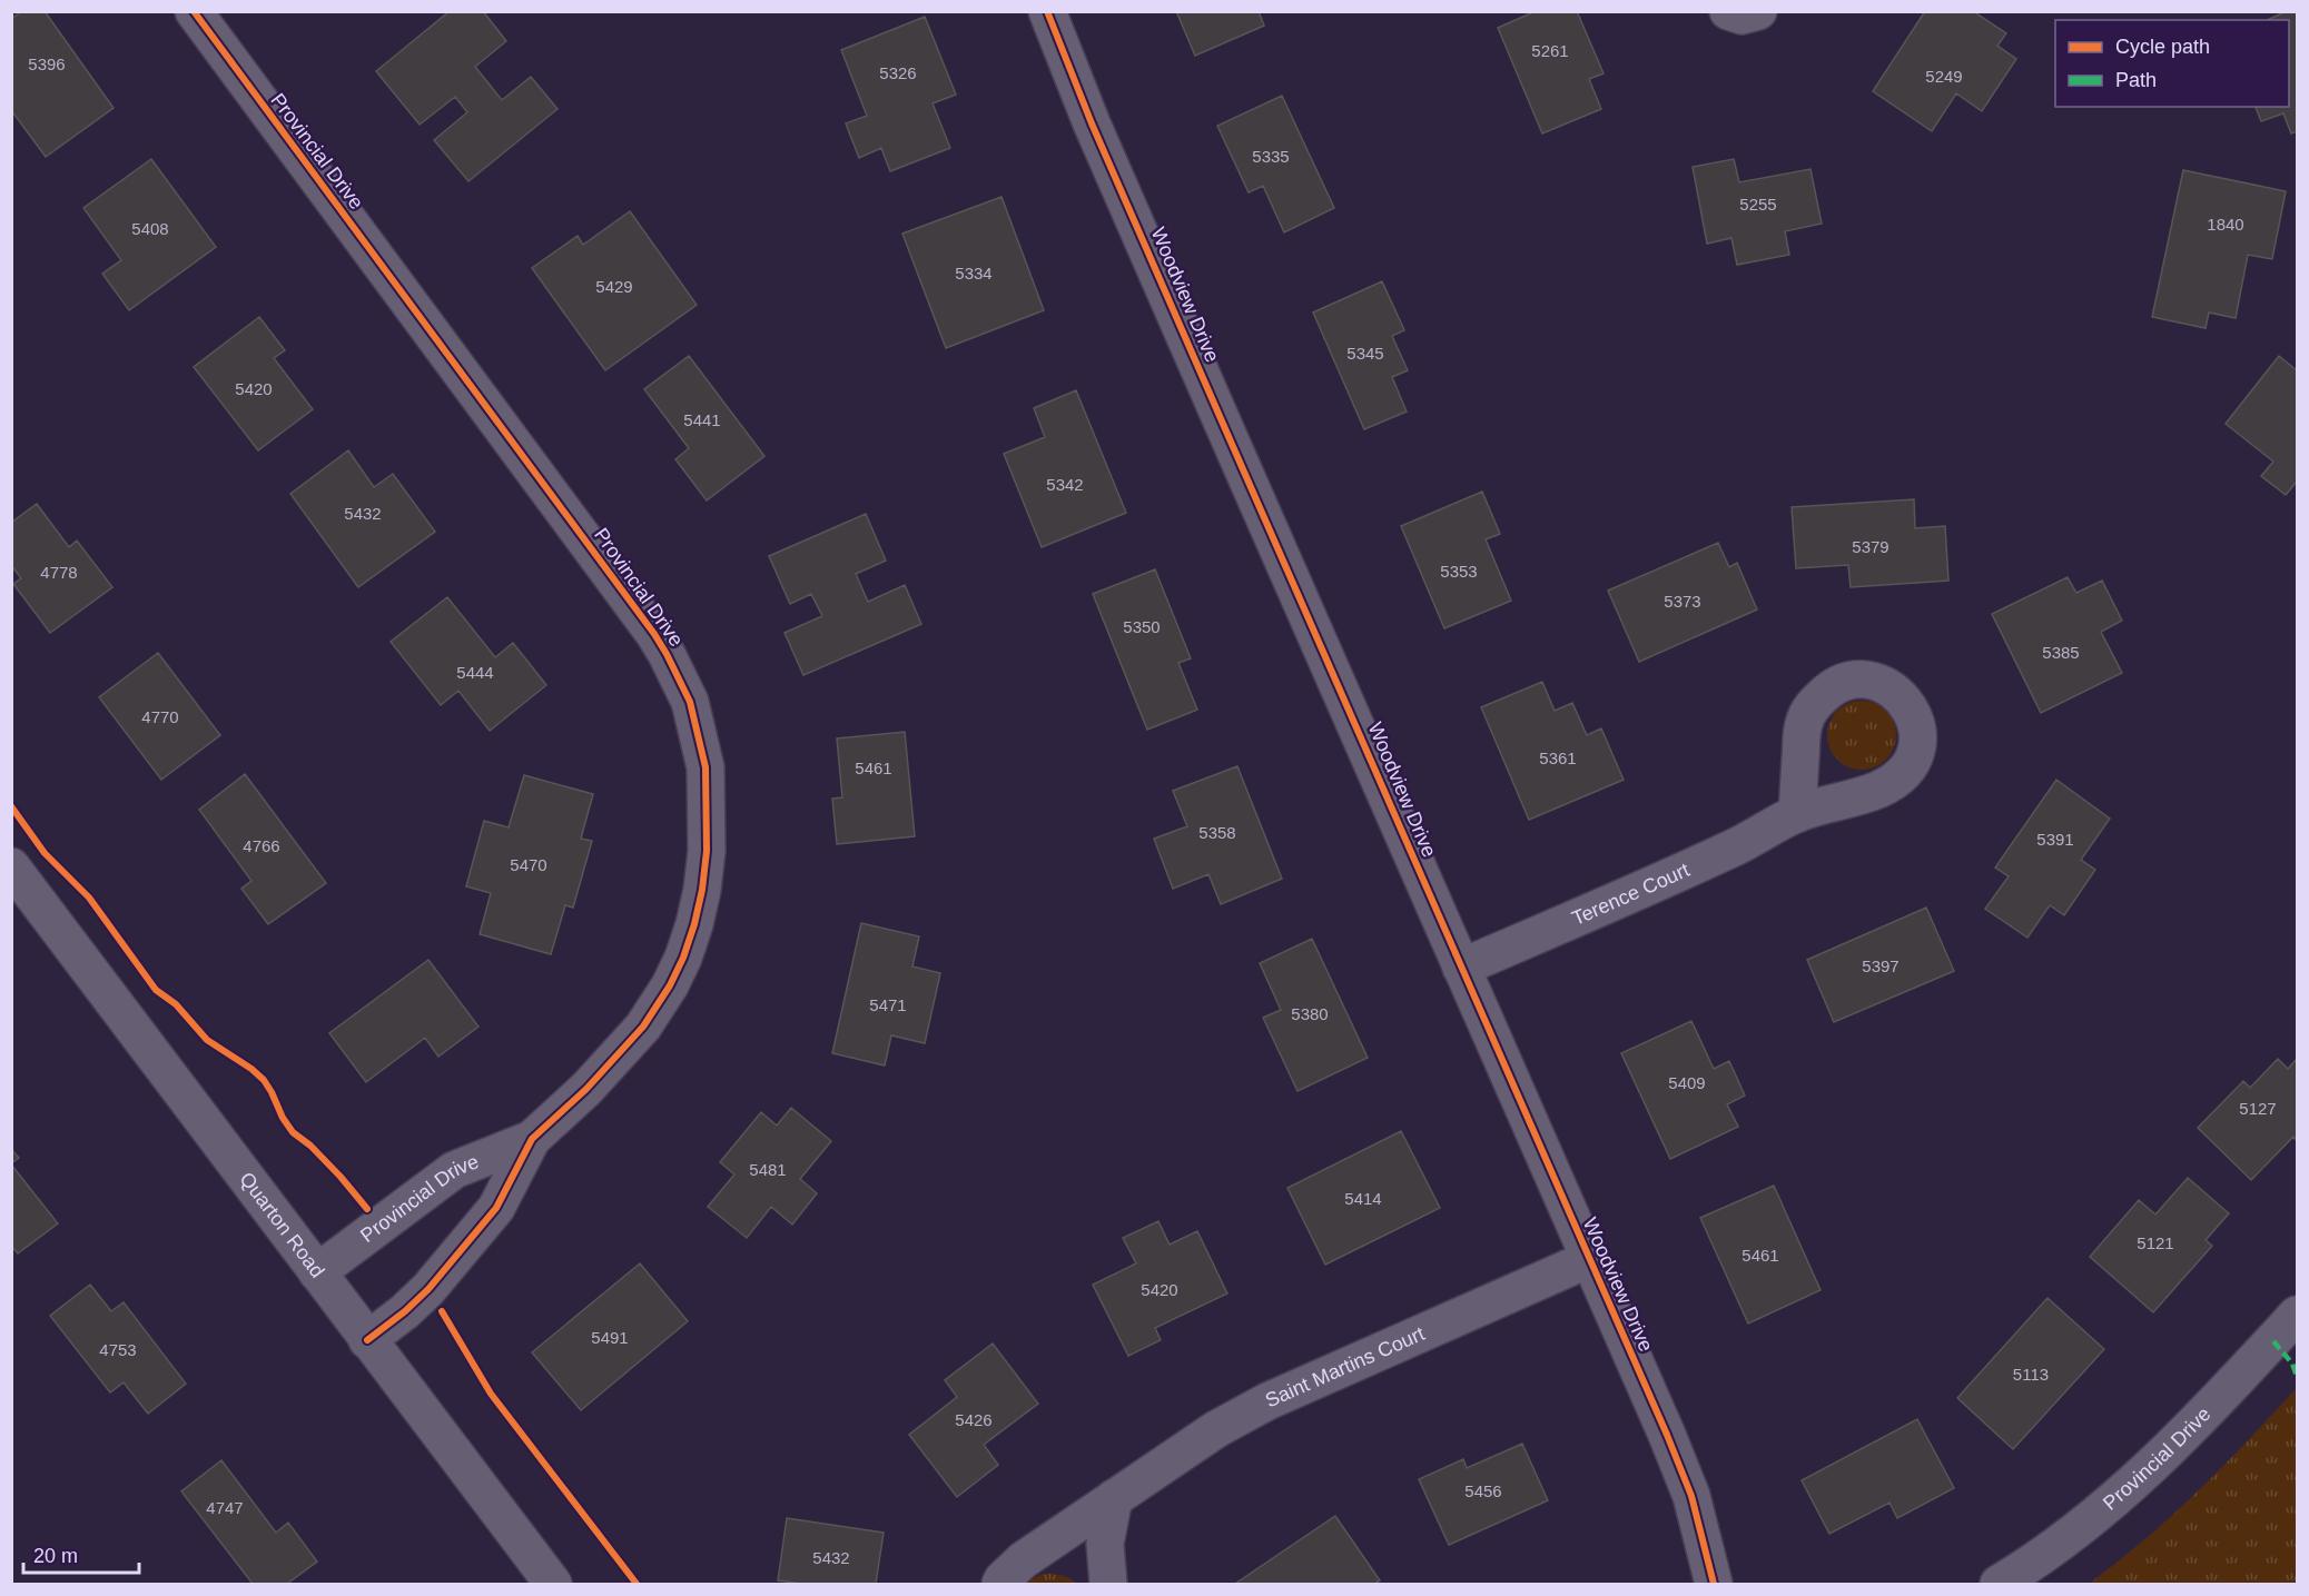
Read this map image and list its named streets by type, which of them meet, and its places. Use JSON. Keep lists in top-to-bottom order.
{
  "streets": {
    "street": [
      "Provincial Drive",
      "Woodview Drive",
      "Terence Court",
      "Quarton Road",
      "Saint Martins Court"
    ]
  },
  "crossings": [
    ["Provincial Drive", "Quarton Road"],
    ["Woodview Drive", "Terence Court"],
    ["Woodview Drive", "Saint Martins Court"]
  ],
  "house_numbers": [
    "5261",
    "5396",
    "5326",
    "5249",
    "5335",
    "5255",
    "1840",
    "5408",
    "5334",
    "5429",
    "5345",
    "5420",
    "5441",
    "5342",
    "5432",
    "5379",
    "5353",
    "4778",
    "5373",
    "5350",
    "5385",
    "5444",
    "4770",
    "5361",
    "5461",
    "5358",
    "5391",
    "4766",
    "5470",
    "5397",
    "5471",
    "5380",
    "5409",
    "5127",
    "5481",
    "5414",
    "5121",
    "5461",
    "5420",
    "5491",
    "4753",
    "5113",
    "5426",
    "5456",
    "4747",
    "5432"
  ],
  "legend": ["Cycle path", "Path"],
  "scale_bar": "20 m"
}
